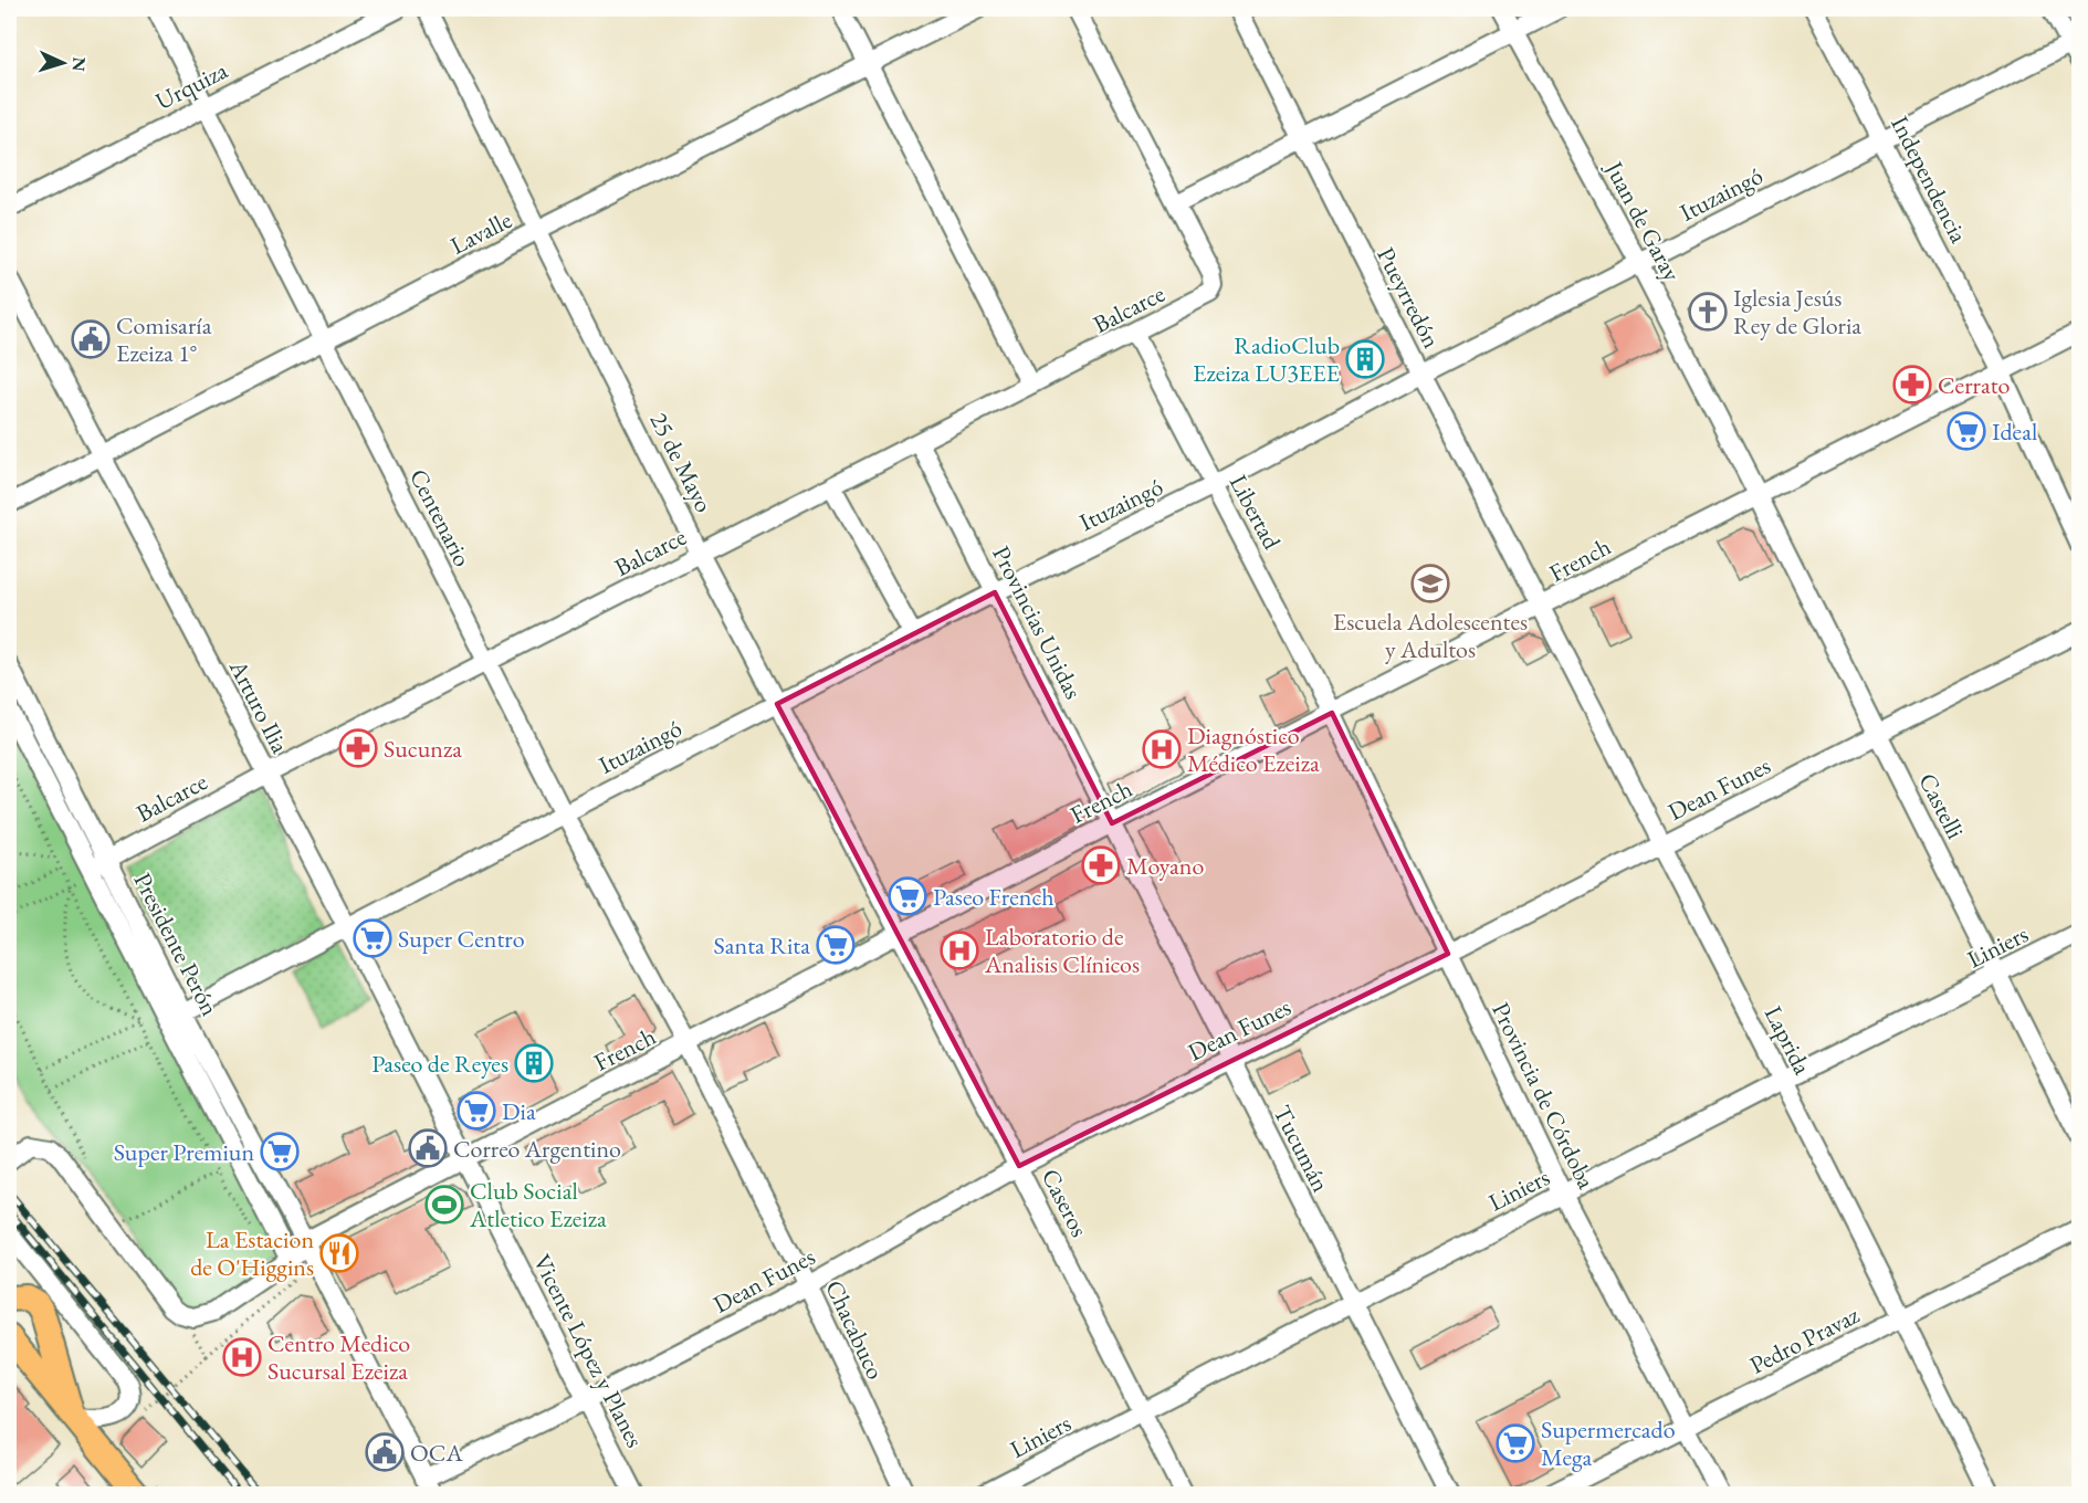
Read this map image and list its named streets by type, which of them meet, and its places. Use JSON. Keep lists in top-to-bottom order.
{
  "streets": {
    "street": [
      "Urquiza",
      "Independencia",
      "Ituzaingó",
      "Juan de Garay",
      "Lavalle",
      "Pueyrredón",
      "Balcarce",
      "25 de Mayo",
      "Libertad",
      "Centenario",
      "French",
      "Provincias Unidas",
      "Arturo Ilia",
      "Dean Funes",
      "Castelli",
      "Presidente Perón",
      "Liniers",
      "Laprida",
      "Provincia de Córdoba",
      "Tucumán",
      "Caseros",
      "Chacabuco",
      "Pedro Pravaz",
      "Vicente López y Planes"
    ]
  },
  "crossings": [
    ["Urquiza", "Centenario"],
    ["Independencia", "Ituzaingó"],
    ["Independencia", "French"],
    ["Ituzaingó", "Juan de Garay"],
    ["Ituzaingó", "Pueyrredón"],
    ["Ituzaingó", "25 de Mayo"],
    ["Ituzaingó", "Libertad"],
    ["Ituzaingó", "Centenario"],
    ["Ituzaingó", "Provincias Unidas"],
    ["Ituzaingó", "Arturo Ilia"],
    ["Ituzaingó", "Presidente Perón"],
    ["Juan de Garay", "French"],
    ["Juan de Garay", "Castelli"],
    ["Lavalle", "25 de Mayo"],
    ["Lavalle", "Centenario"],
    ["Lavalle", "Arturo Ilia"],
    ["Pueyrredón", "French"],
    ["Pueyrredón", "Laprida"],
    ["Balcarce", "25 de Mayo"],
    ["Balcarce", "Libertad"],
    ["Balcarce", "Centenario"],
    ["Balcarce", "Provincias Unidas"],
    ["Balcarce", "Arturo Ilia"],
    ["Balcarce", "Presidente Perón"],
    ["25 de Mayo", "French"],
    ["25 de Mayo", "Caseros"],
    ["Libertad", "French"],
    ["Libertad", "Provincia de Córdoba"],
    ["Centenario", "French"],
    ["Centenario", "Chacabuco"],
    ["French", "Provincias Unidas"],
    ["French", "Arturo Ilia"],
    ["French", "Castelli"],
    ["French", "Presidente Perón"],
    ["French", "Laprida"],
    ["French", "Provincia de Córdoba"],
    ["French", "Tucumán"],
    ["French", "Caseros"],
    ["French", "Chacabuco"],
    ["French", "Vicente López y Planes"],
    ["Provincias Unidas", "Tucumán"],
    ["Arturo Ilia", "Vicente López y Planes"],
    ["Dean Funes", "Castelli"],
    ["Dean Funes", "Presidente Perón"],
    ["Dean Funes", "Laprida"],
    ["Dean Funes", "Provincia de Córdoba"],
    ["Dean Funes", "Tucumán"],
    ["Dean Funes", "Caseros"],
    ["Dean Funes", "Chacabuco"],
    ["Dean Funes", "Vicente López y Planes"],
    ["Castelli", "Liniers"],
    ["Liniers", "Laprida"],
    ["Liniers", "Provincia de Córdoba"],
    ["Liniers", "Tucumán"],
    ["Liniers", "Caseros"],
    ["Laprida", "Pedro Pravaz"],
    ["Provincia de Córdoba", "Pedro Pravaz"]
  ],
  "places": {
    "church": ["Iglesia Jesús Rey de Gloria"],
    "public building": ["Comisaría Ezeiza 1°", "Correo Argentino", "OCA"],
    "building": ["RadioClub Ezeiza LU3EEE", "Paseo de Reyes"],
    "pharmacy": ["Cerrato", "Sucunza", "Moyano"],
    "supermarket": [
      "Ideal",
      "Paseo French",
      "Super Centro",
      "Santa Rita",
      "Dia",
      "Super Premiun",
      "Supermercado Mega"
    ],
    "school or university": ["Escuela Adolescentes y Adultos"],
    "hospital": ["Diagnóstico Médico Ezeiza", "Laboratorio de Analisis Clínicos", "Centro Medico Sucursal Ezeiza"],
    "sports": ["Club Social Atletico Ezeiza"],
    "restaurant": ["La Estacion de O'Higgins"]
  },
  "north": "right"
}
